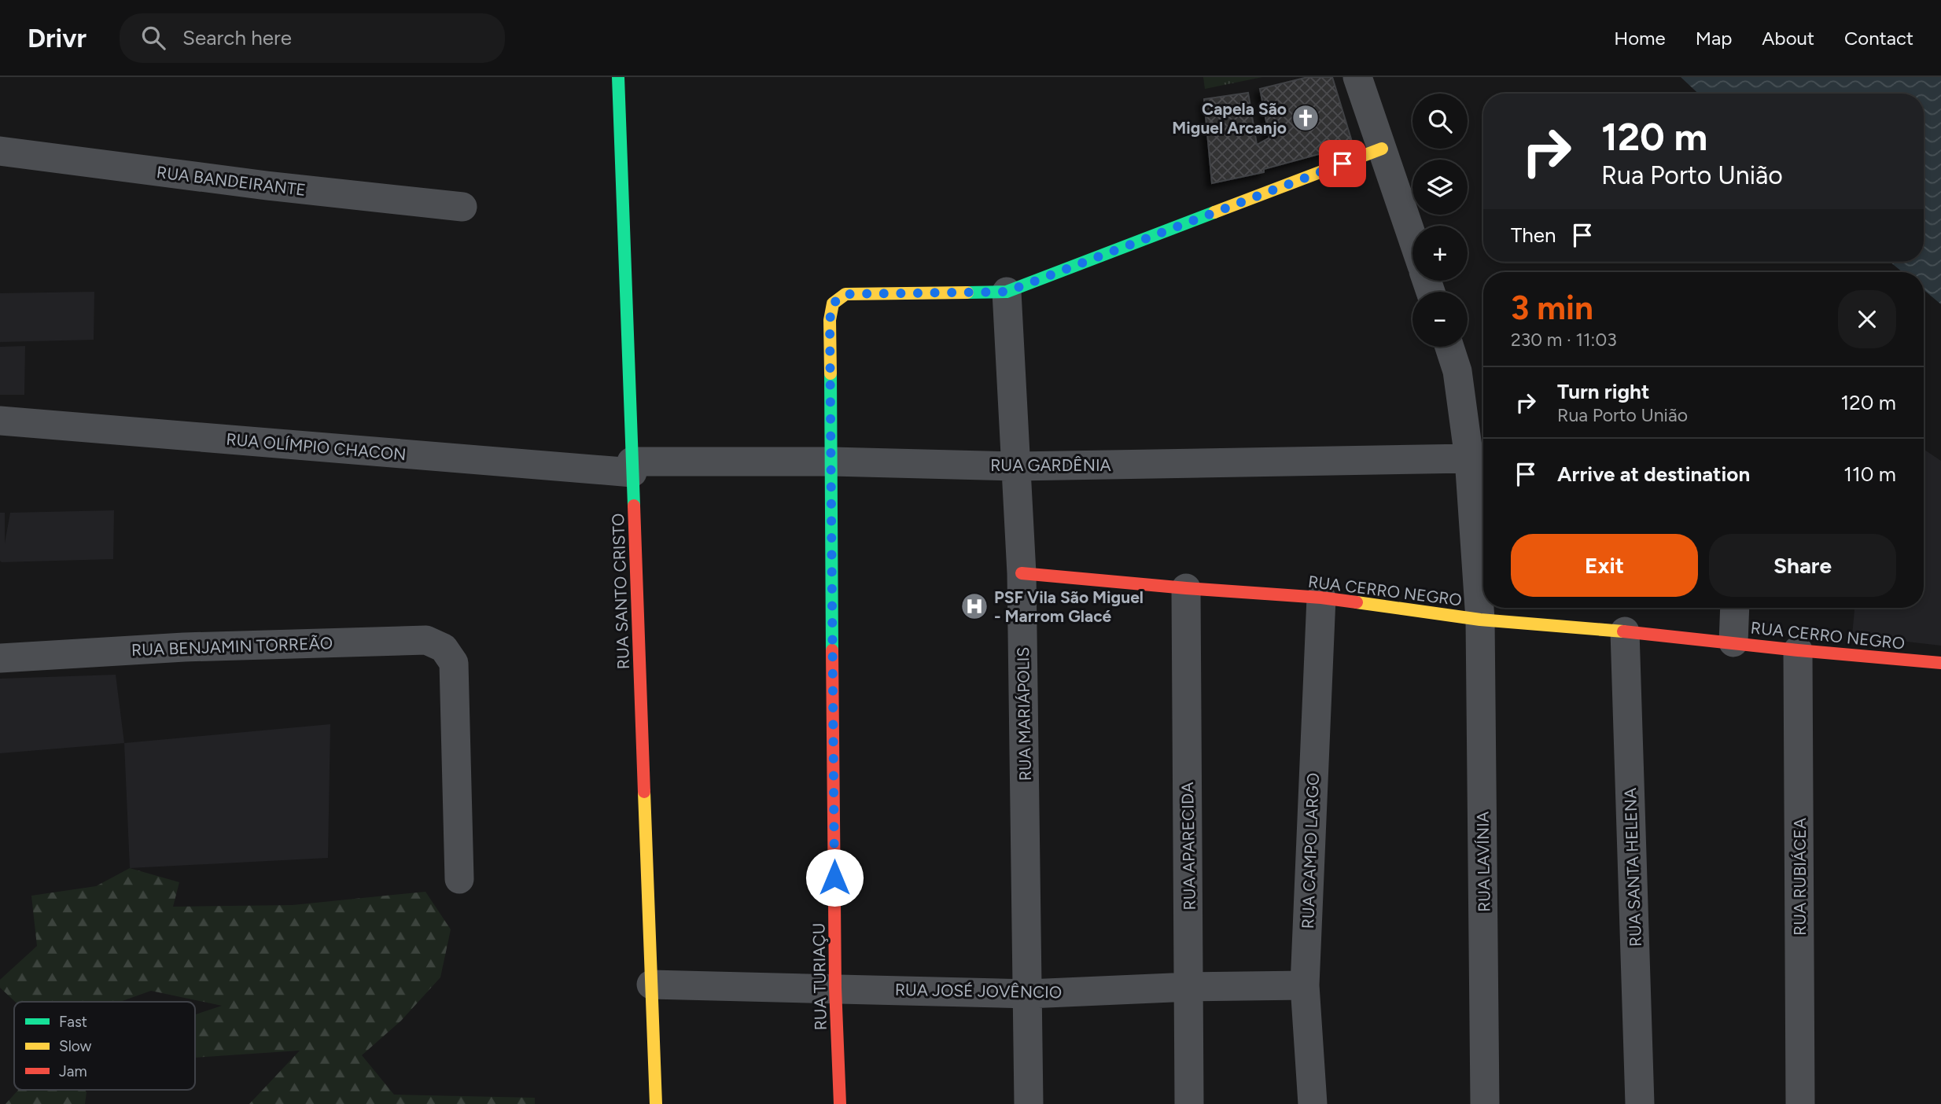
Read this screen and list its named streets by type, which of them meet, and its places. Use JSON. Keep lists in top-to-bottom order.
{
  "streets": {
    "street": [
      "RUA BANDEIRANTE",
      "RUA OLÍMPIO CHACON",
      "RUA GARDÊNIA",
      "RUA CERRO NEGRO",
      "RUA SANTO CRISTO",
      "RUA BENJAMIN TORREÃO",
      "RUA MARIÁPOLIS",
      "RUA APARECIDA",
      "RUA CAMPO LARGO",
      "RUA LAVÍNIA",
      "RUA SANTA HELENA",
      "RUA RUBIÁCEA",
      "RUA TURIAÇU",
      "RUA JOSÉ JOVÊNCIO"
    ]
  },
  "crossings": [
    ["RUA OLÍMPIO CHACON", "RUA GARDÊNIA"],
    ["RUA OLÍMPIO CHACON", "RUA SANTO CRISTO"],
    ["RUA GARDÊNIA", "RUA SANTO CRISTO"],
    ["RUA GARDÊNIA", "RUA MARIÁPOLIS"],
    ["RUA GARDÊNIA", "RUA LAVÍNIA"],
    ["RUA GARDÊNIA", "RUA TURIAÇU"],
    ["RUA CERRO NEGRO", "RUA MARIÁPOLIS"],
    ["RUA CERRO NEGRO", "RUA APARECIDA"],
    ["RUA CERRO NEGRO", "RUA CAMPO LARGO"],
    ["RUA CERRO NEGRO", "RUA LAVÍNIA"],
    ["RUA CERRO NEGRO", "RUA SANTA HELENA"],
    ["RUA CERRO NEGRO", "RUA RUBIÁCEA"],
    ["RUA SANTO CRISTO", "RUA JOSÉ JOVÊNCIO"],
    ["RUA MARIÁPOLIS", "RUA TURIAÇU"],
    ["RUA MARIÁPOLIS", "RUA JOSÉ JOVÊNCIO"],
    ["RUA APARECIDA", "RUA JOSÉ JOVÊNCIO"],
    ["RUA CAMPO LARGO", "RUA JOSÉ JOVÊNCIO"],
    ["RUA TURIAÇU", "RUA JOSÉ JOVÊNCIO"]
  ],
  "places": {
    "church": ["Capela São Miguel Arcanjo"],
    "hospital": ["PSF Vila São Miguel - Marrom Glacé"]
  },
  "legend": ["Fast", "Slow", "Jam"],
  "page": {
    "header": "Drivr",
    "search": "Search here",
    "nav": [
      "Home",
      "Map",
      "About",
      "Contact"
    ],
    "map_buttons": ["+", "−"],
    "turn": ["120 m", "Rua Porto União"],
    "then": "Then",
    "heading": ["3 min", "230 m · 11:03"],
    "list": [
      {
        "name": "Turn right",
        "note": "Rua Porto União",
        "value": "120 m"
      },
      {
        "name": "Arrive at destination",
        "value": "110 m"
      }
    ],
    "buttons": ["Exit", "Share"]
  }
}
